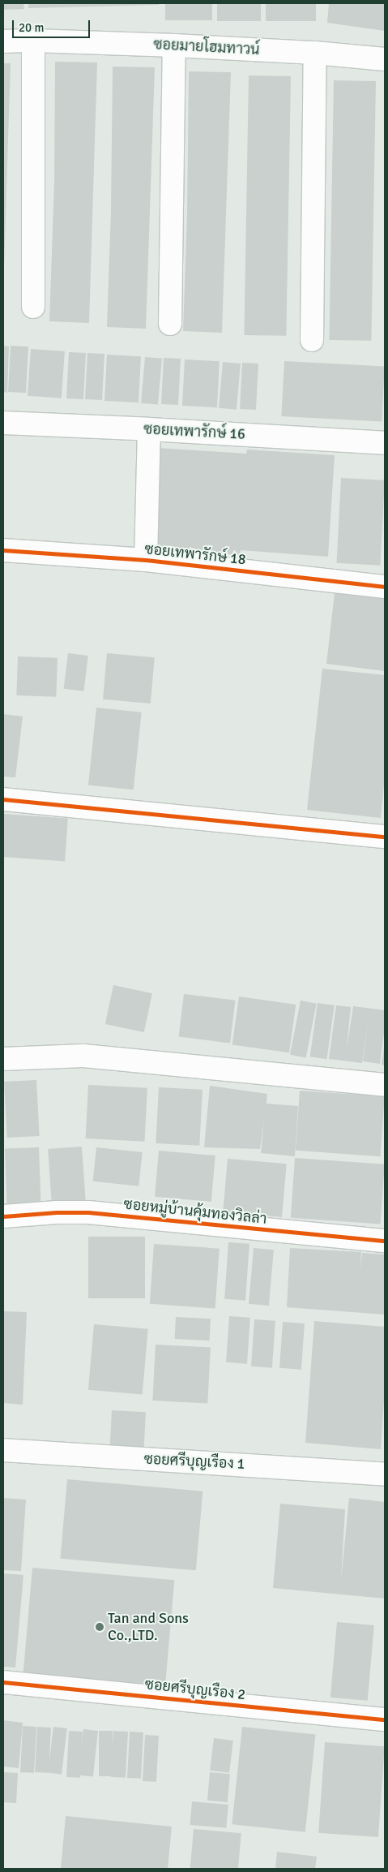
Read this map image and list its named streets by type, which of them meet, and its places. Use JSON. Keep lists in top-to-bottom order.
{
  "streets": {
    "street": [
      "ซอยมายโฮมทาวน์",
      "ซอยเทพารักษ์ 16",
      "ซอยเทพารักษ์ 18",
      "ซอยหมู่บ้านคุ้มทองวิลล่า",
      "ซอยศรีบุญเรือง 1",
      "ซอยศรีบุญเรือง 2"
    ]
  },
  "places": ["Tan and Sons Co.,LTD."],
  "scale_bar": "20 m"
}
